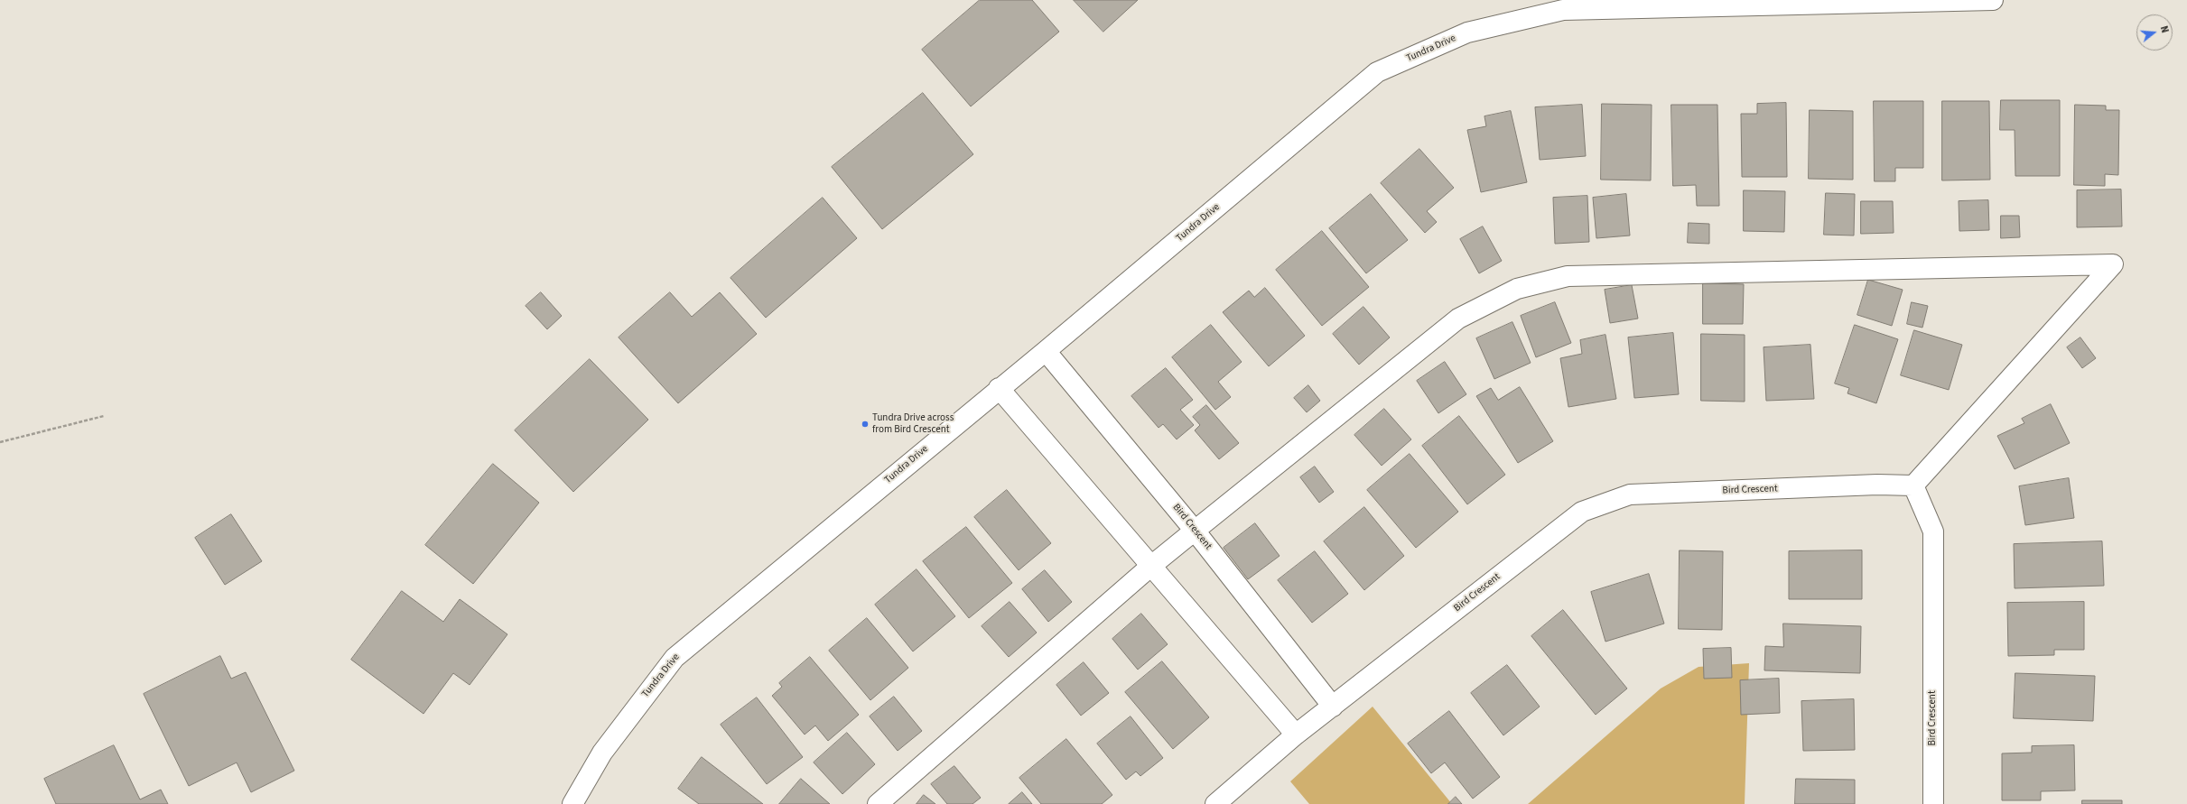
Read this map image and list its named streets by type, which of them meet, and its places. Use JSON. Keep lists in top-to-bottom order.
{
  "streets": {
    "street": ["Tundra Drive", "Bird Crescent"]
  },
  "crossings": [
    ["Tundra Drive", "Bird Crescent"]
  ],
  "places": ["Tundra Drive across from Bird Crescent"],
  "north": "right"
}
